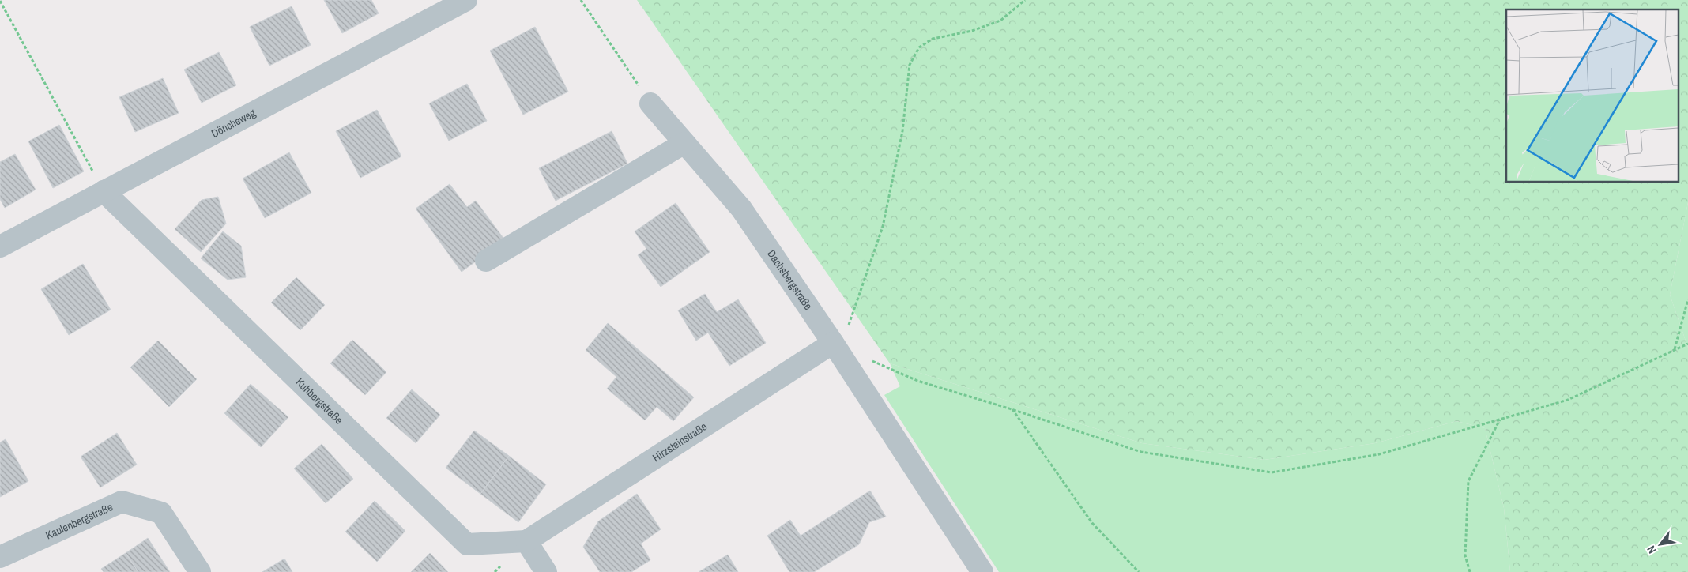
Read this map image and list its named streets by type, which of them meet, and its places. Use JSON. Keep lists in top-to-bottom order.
{
  "streets": {
    "street": [
      "Döncheweg",
      "Dachsbergstraße",
      "Kuhbergstraße",
      "Hirzsteinstraße",
      "Kaulenbergstraße"
    ]
  },
  "crossings": [
    ["Döncheweg", "Kuhbergstraße"],
    ["Dachsbergstraße", "Hirzsteinstraße"],
    ["Kuhbergstraße", "Hirzsteinstraße"]
  ],
  "north": "bottom left"
}
